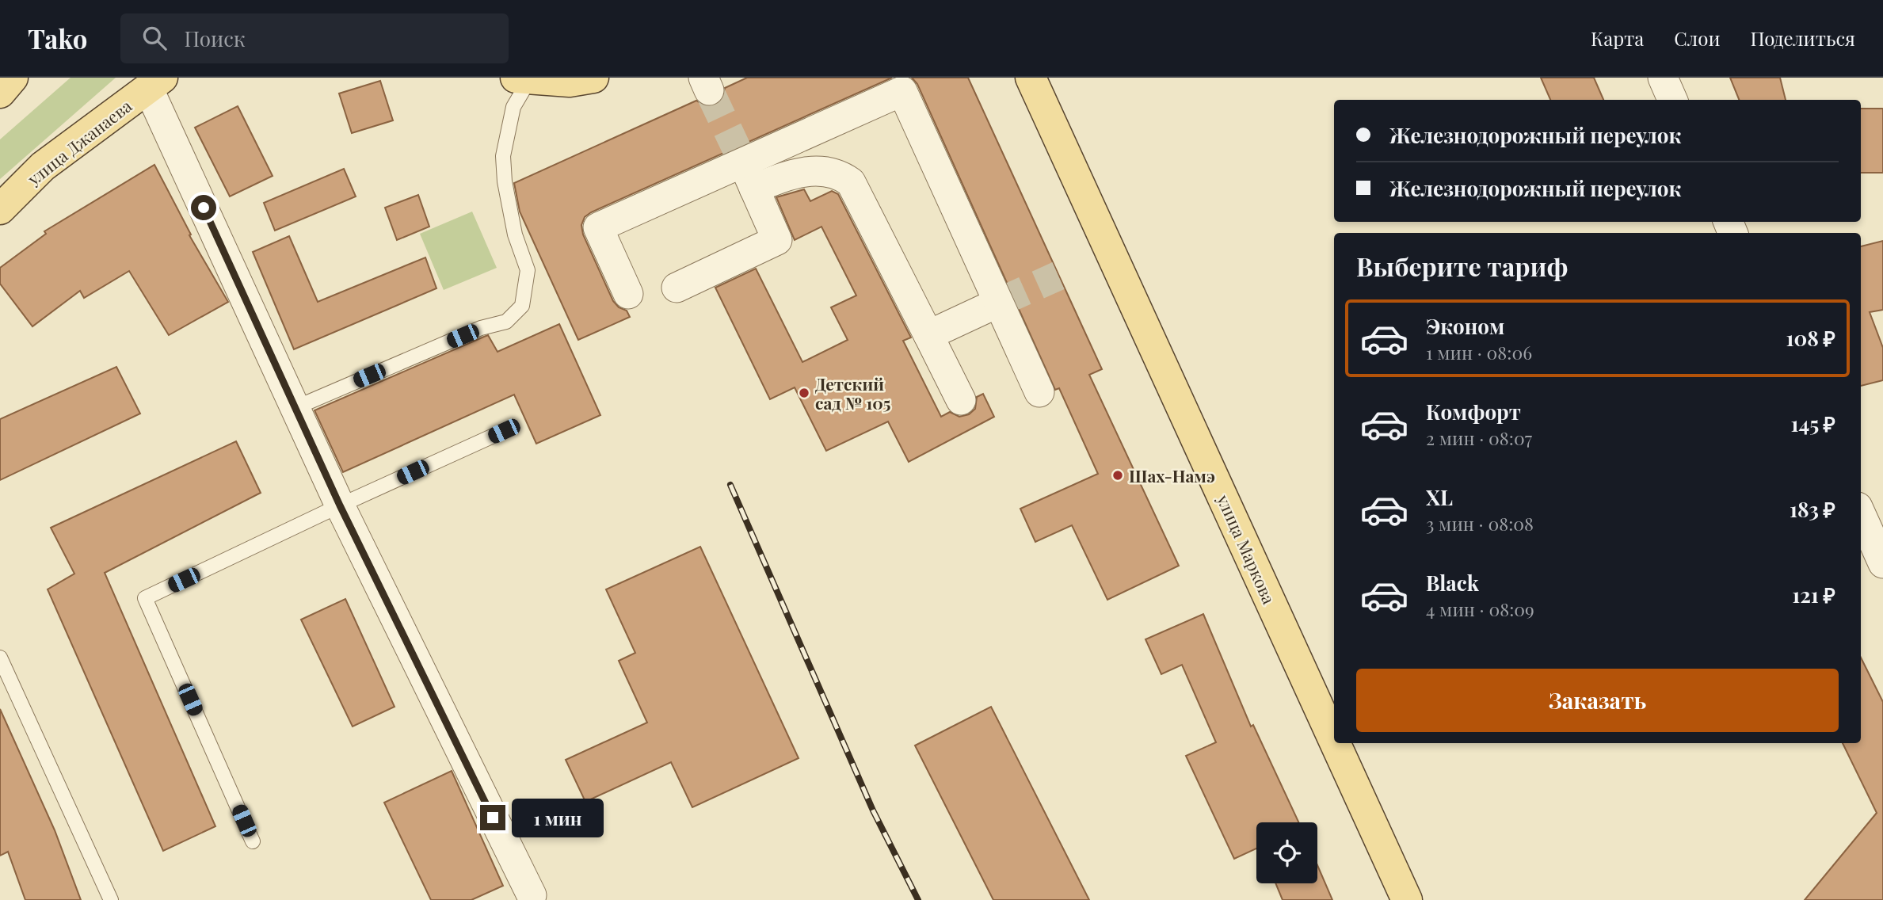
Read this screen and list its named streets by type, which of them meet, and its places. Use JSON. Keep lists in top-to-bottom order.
{
  "streets": {
    "main road": ["улица Джанаева", "улица Маркова"]
  },
  "places": ["Детский сад № 105", "Шах-Намэ"],
  "page": {
    "header": "Tako",
    "search": "Поиск",
    "nav": ["Карта", "Слои", "Поделиться"],
    "banner": ["Железнодорожный переулок", "Железнодорожный переулок"],
    "heading": "Выберите тариф",
    "list": [
      {
        "name": "Эконом",
        "note": "1 мин · 08:06",
        "value": "108 ₽"
      },
      {
        "name": "Комфорт",
        "note": "2 мин · 08:07",
        "value": "145 ₽"
      },
      {
        "name": "XL",
        "note": "3 мин · 08:08",
        "value": "183 ₽"
      },
      {
        "name": "Black",
        "note": "4 мин · 08:09",
        "value": "121 ₽"
      }
    ],
    "buttons": "Заказать",
    "bubble": "1 мин"
  }
}
